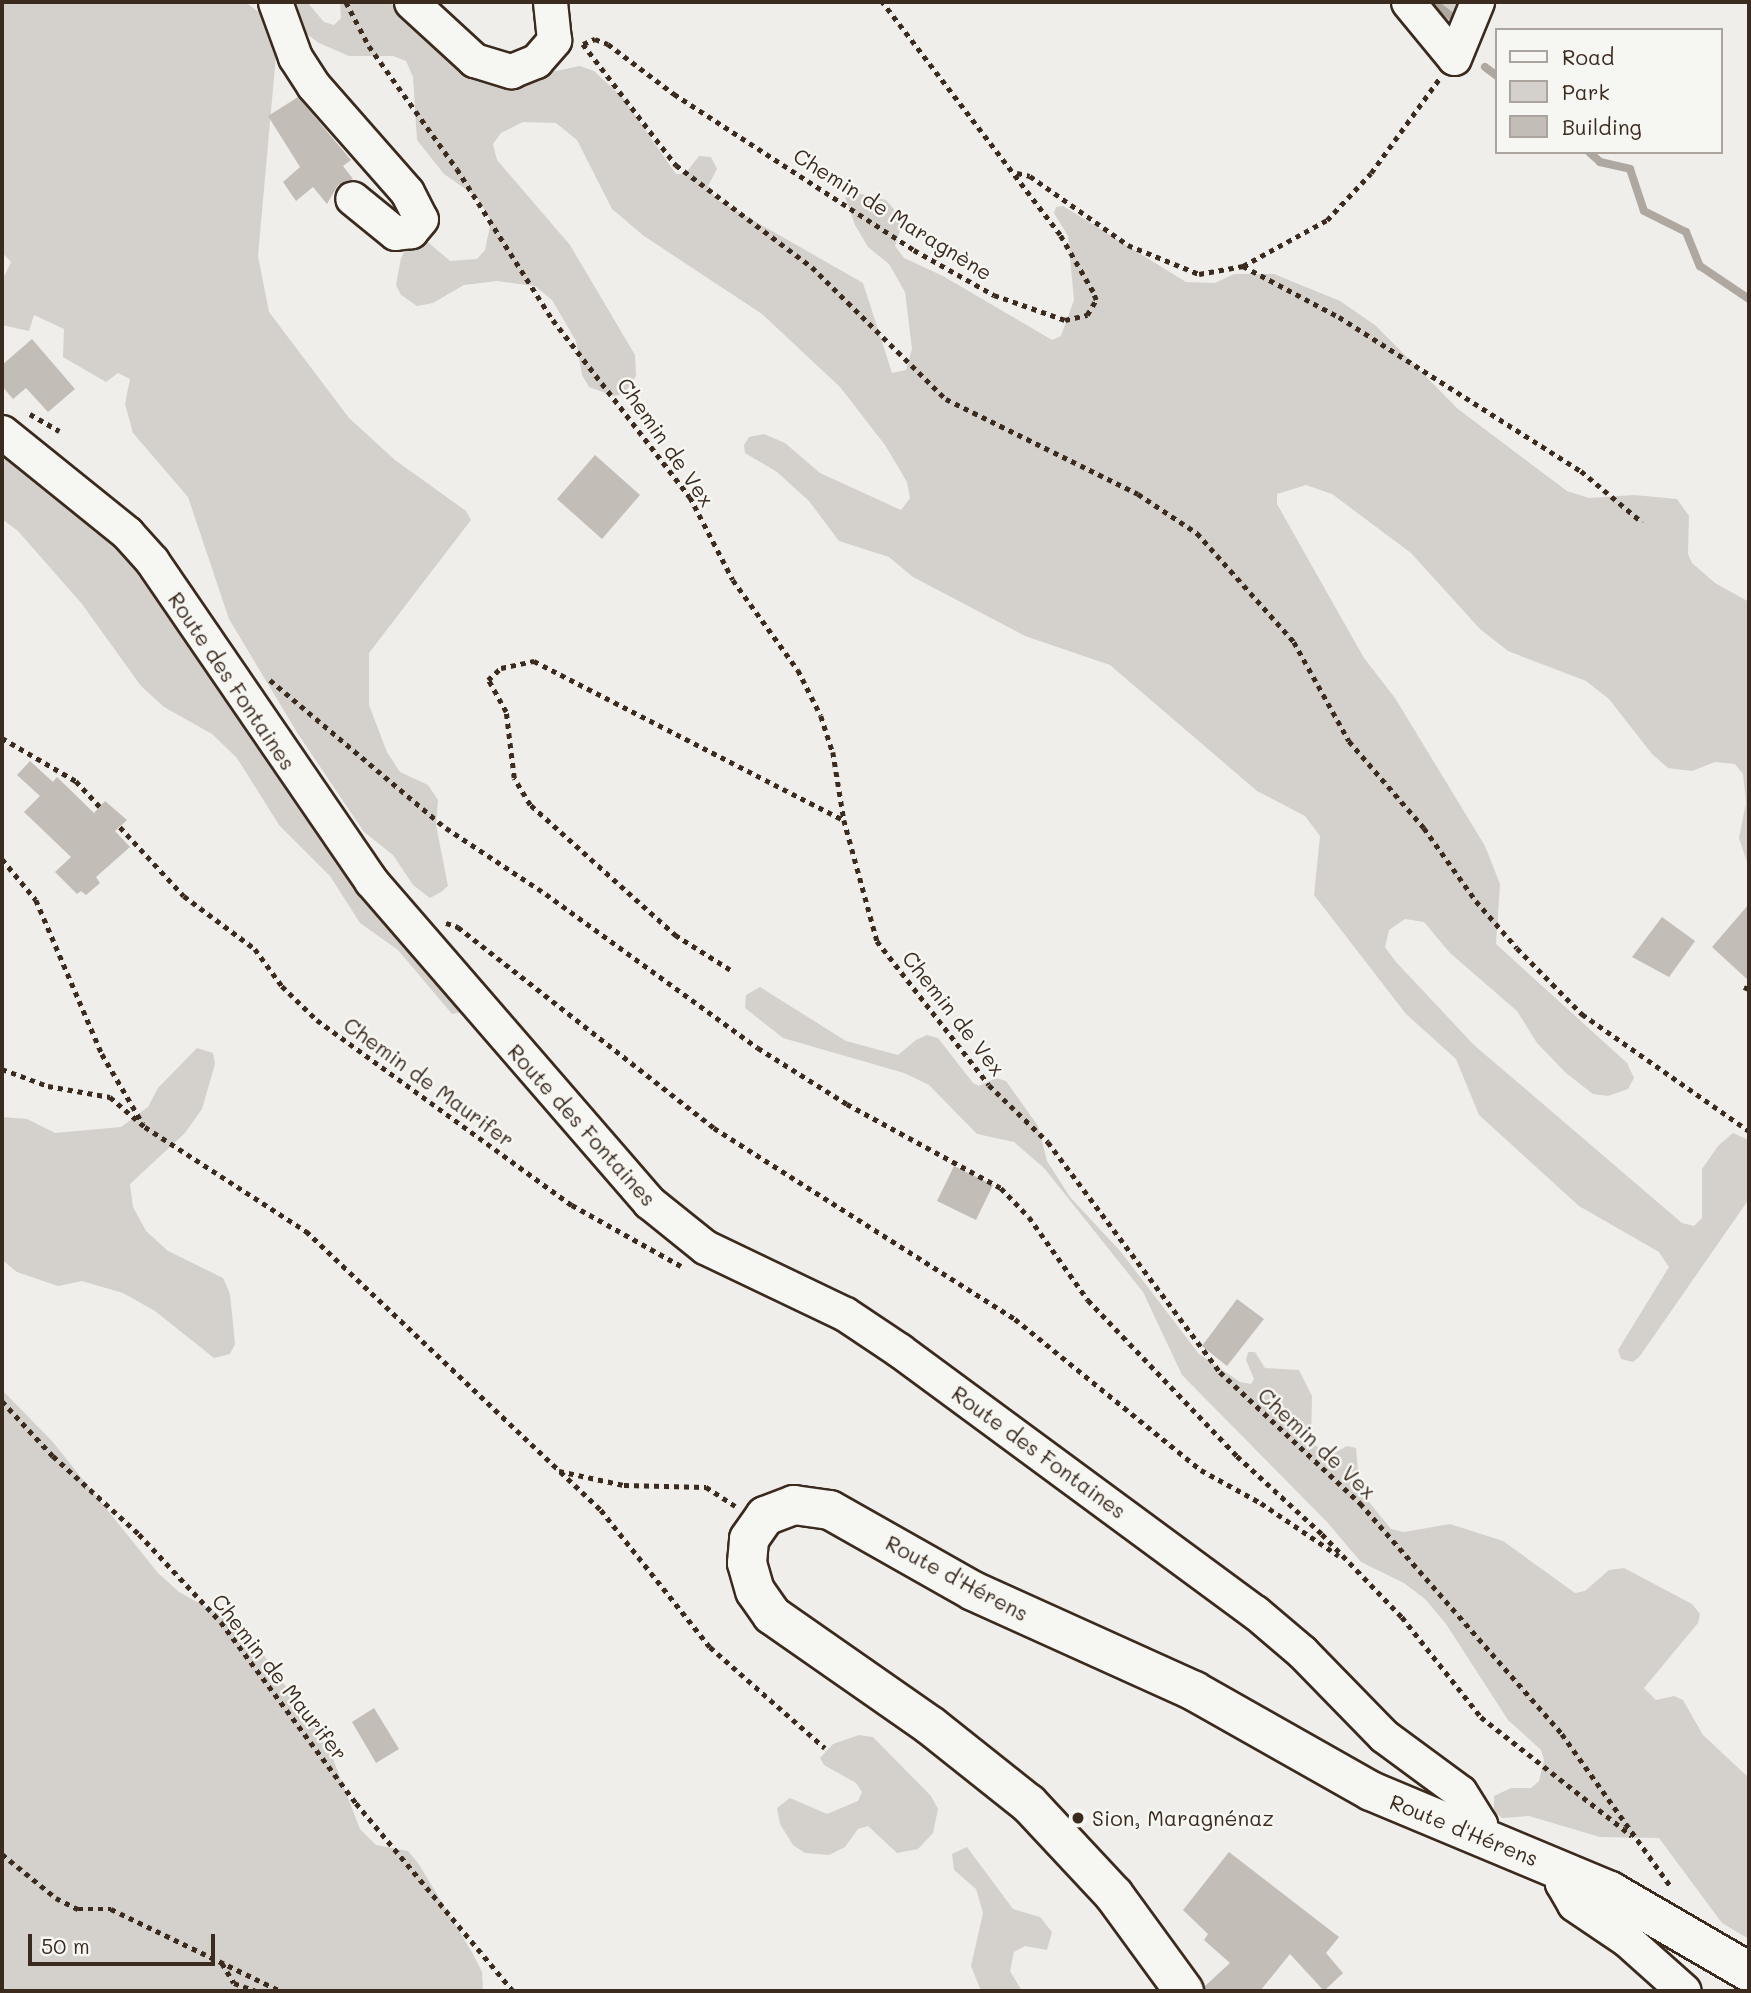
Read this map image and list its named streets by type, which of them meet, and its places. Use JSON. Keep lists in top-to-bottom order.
{
  "streets": {
    "main road": ["Route d'Hérens"],
    "street": ["Route des Fontaines"],
    "path": ["Chemin de Maragnène", "Chemin de Vex", "Chemin de Maurifer"]
  },
  "crossings": [
    ["Route des Fontaines", "Route d'Hérens"]
  ],
  "places": ["Sion, Maragnénaz"],
  "legend": ["Road", "Park", "Building"],
  "scale_bar": "50 m"
}
